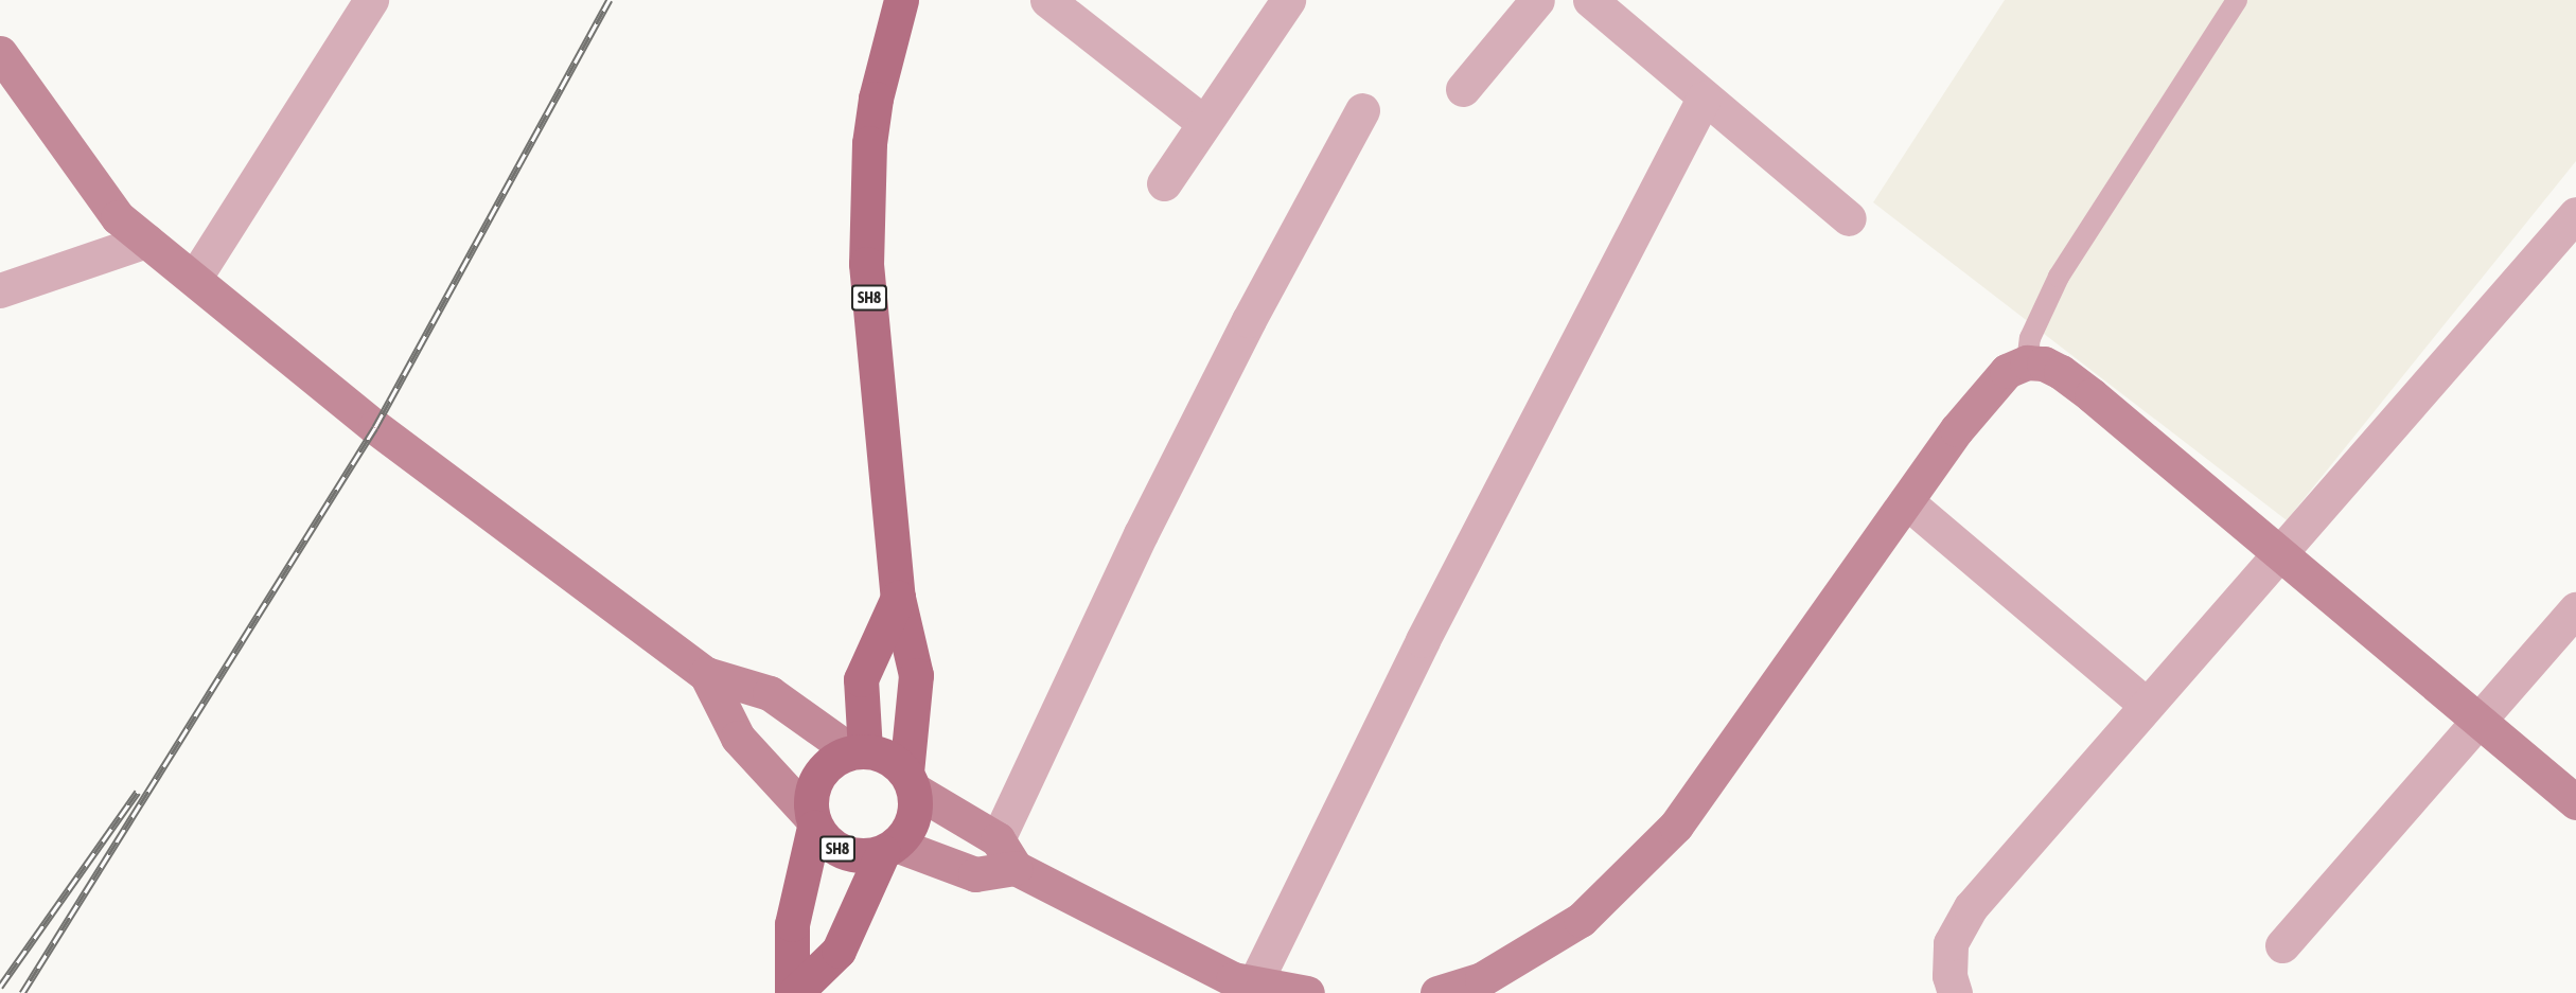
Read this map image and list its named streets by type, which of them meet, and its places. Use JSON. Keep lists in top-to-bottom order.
{
  "streets": {
    "main road": ["SH8"]
  }
}
